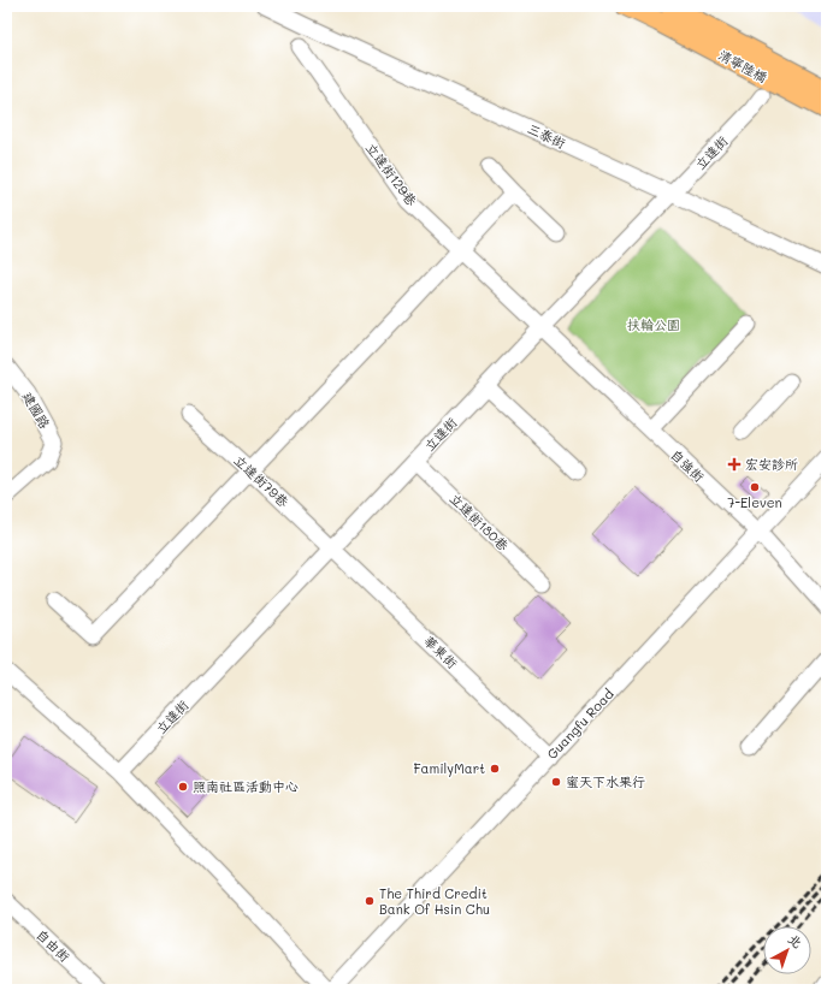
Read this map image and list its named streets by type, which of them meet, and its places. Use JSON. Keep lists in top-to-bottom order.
{
  "streets": {
    "main road": ["清寧陸橋"],
    "street": [
      "三泰街",
      "立達街",
      "立達街129巷",
      "建國路",
      "自強街",
      "立達街79巷",
      "立達街180巷",
      "華東街",
      "Guangfu Road",
      "自由街"
    ]
  },
  "crossings": [
    ["三泰街", "立達街"],
    ["立達街", "立達街129巷"],
    ["立達街", "自強街"],
    ["立達街", "立達街79巷"],
    ["立達街", "立達街180巷"],
    ["立達街", "華東街"],
    ["立達街129巷", "自強街"],
    ["自強街", "Guangfu Road"],
    ["立達街79巷", "華東街"],
    ["華東街", "Guangfu Road"]
  ],
  "parks": ["扶輪公園"],
  "places": {
    "health": ["宏安診所"],
    "other": [
      "7-Eleven",
      "FamilyMart",
      "蜜天下水果行",
      "照南社區活動中心",
      "The Third Credit Bank Of Hsin Chu"
    ]
  },
  "north": "top right"
}
